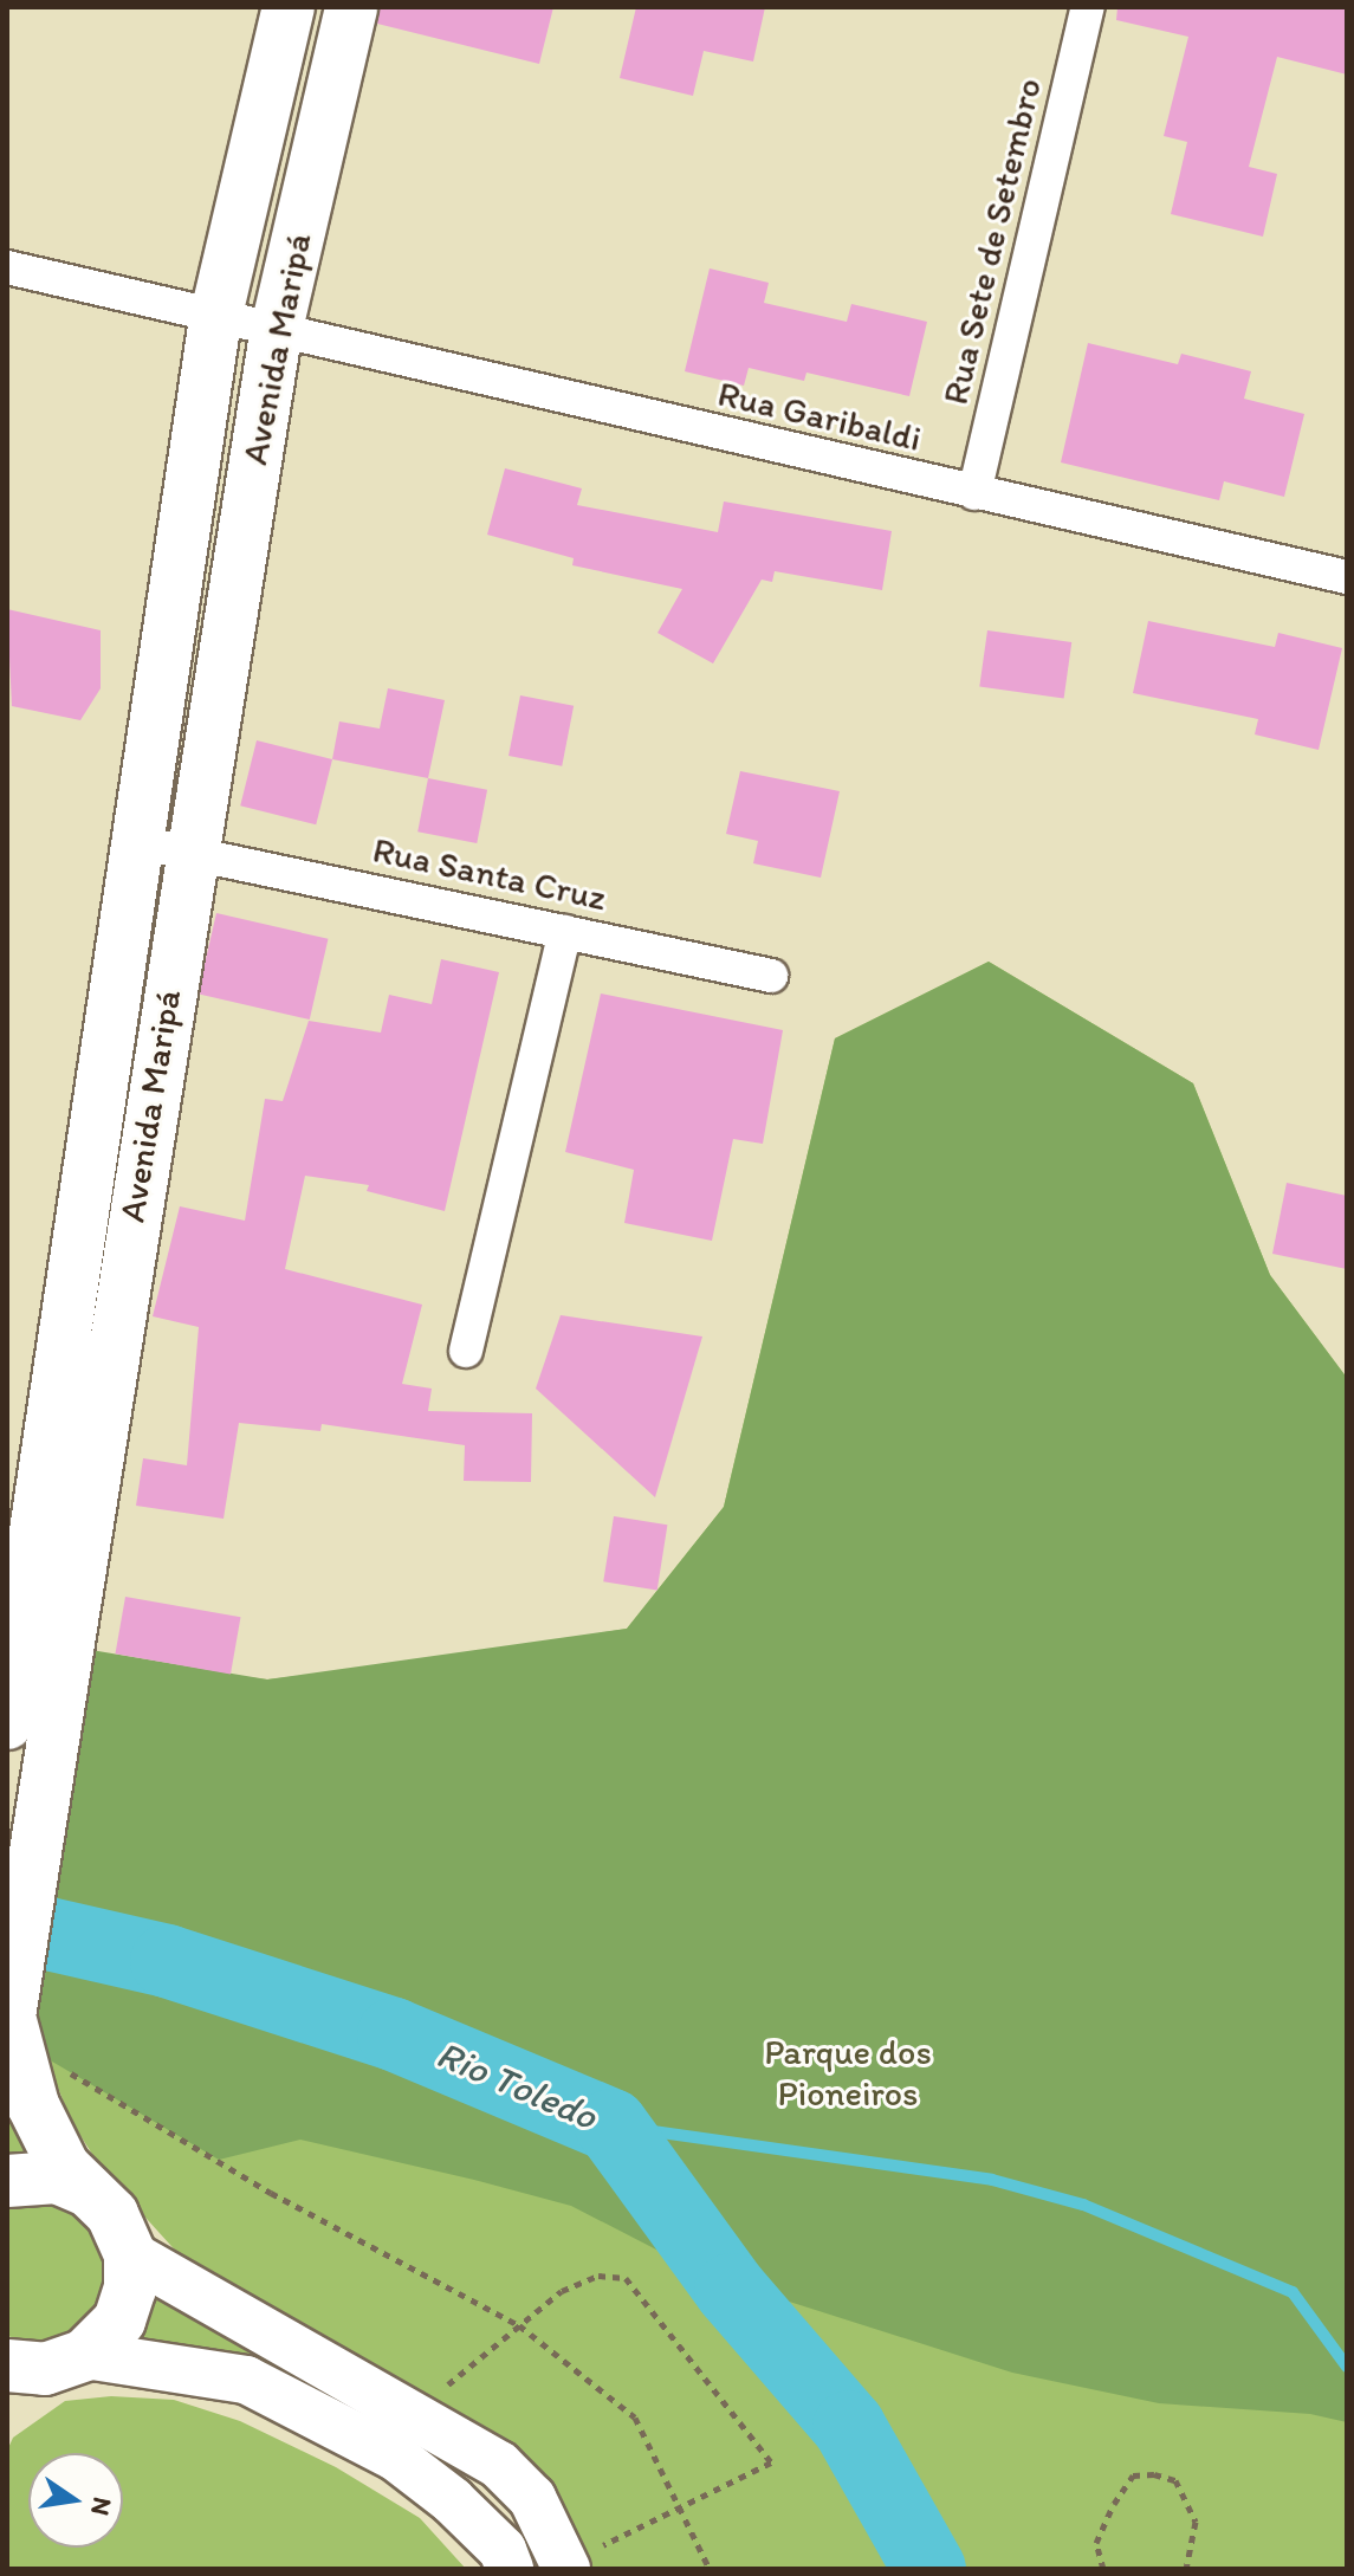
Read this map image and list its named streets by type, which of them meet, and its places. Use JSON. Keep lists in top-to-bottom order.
{
  "streets": {
    "main road": ["Avenida Maripá"],
    "street": ["Rua Sete de Setembro", "Rua Garibaldi", "Rua Santa Cruz"]
  },
  "crossings": [
    ["Rua Sete de Setembro", "Rua Garibaldi"],
    ["Avenida Maripá", "Rua Garibaldi"],
    ["Avenida Maripá", "Rua Santa Cruz"]
  ],
  "water": ["Rio Toledo"],
  "parks": ["Parque dos Pioneiros"],
  "north": "right"
}
